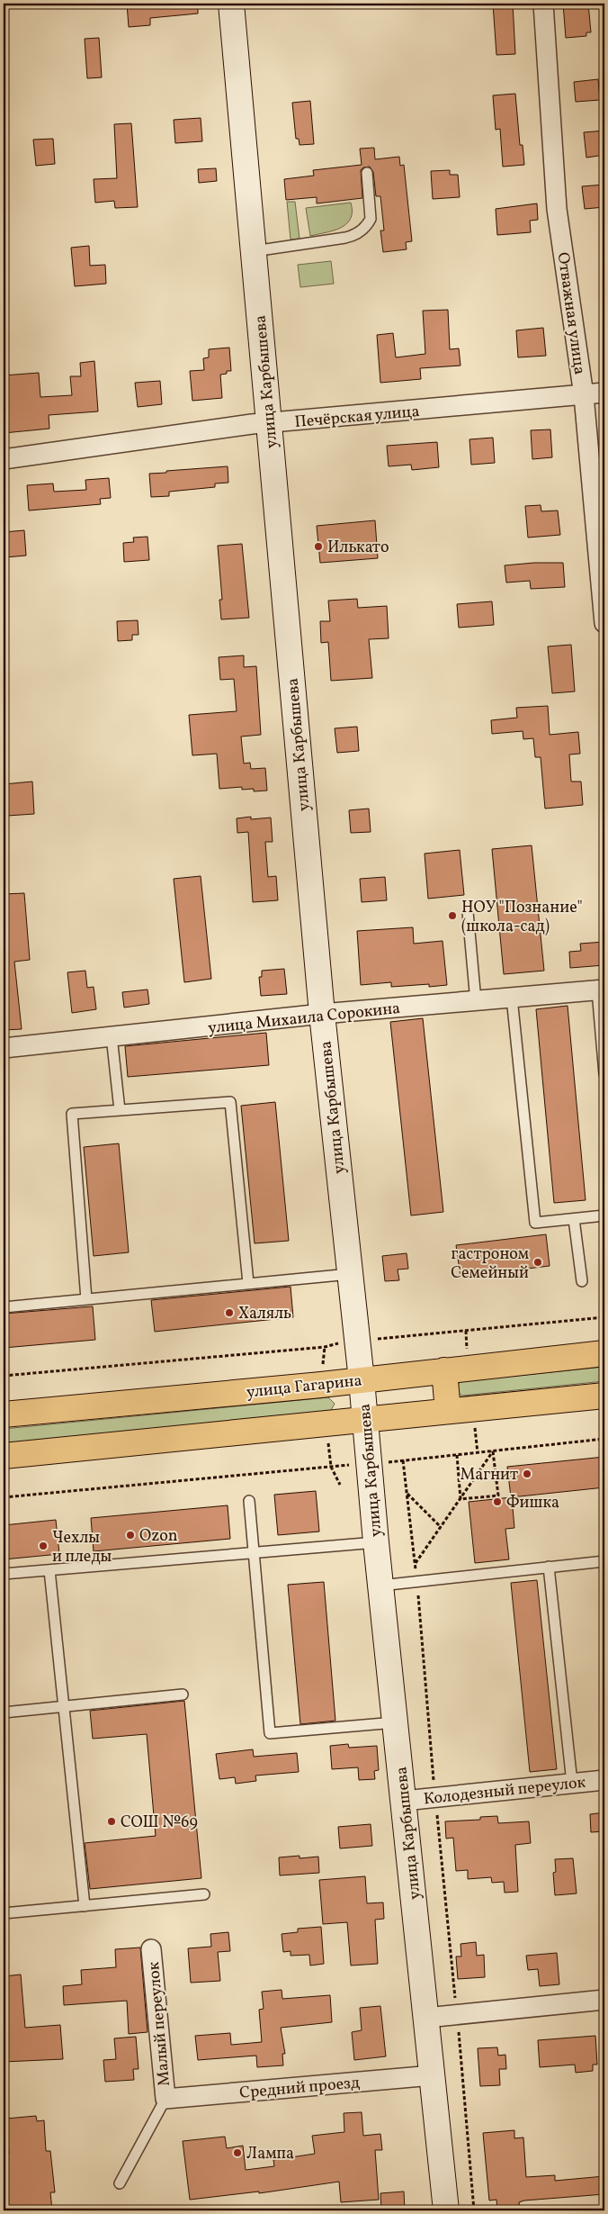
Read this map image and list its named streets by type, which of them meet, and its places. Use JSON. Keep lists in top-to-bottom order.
{
  "streets": {
    "main road": ["улица Гагарина"],
    "street": [
      "Отважная улица",
      "улица Карбышева",
      "Печёрская улица",
      "улица Михаила Сорокина",
      "Колодезный переулок",
      "Малый переулок",
      "Средний проезд"
    ]
  },
  "crossings": [
    ["Отважная улица", "Печёрская улица"],
    ["улица Карбышева", "Печёрская улица"],
    ["улица Карбышева", "улица Михаила Сорокина"],
    ["улица Карбышева", "улица Гагарина"],
    ["улица Карбышева", "Колодезный переулок"],
    ["улица Карбышева", "Средний проезд"],
    ["Малый переулок", "Средний проезд"]
  ],
  "places": [
    "Илькато",
    "НОУ \"Познание\" (школа-сад)",
    "гастроном Семейный",
    "Халяль",
    "Магнит",
    "Фишка",
    "Ozon",
    "Чехлы и пледы",
    "СОШ №69",
    "Лампа"
  ]
}
